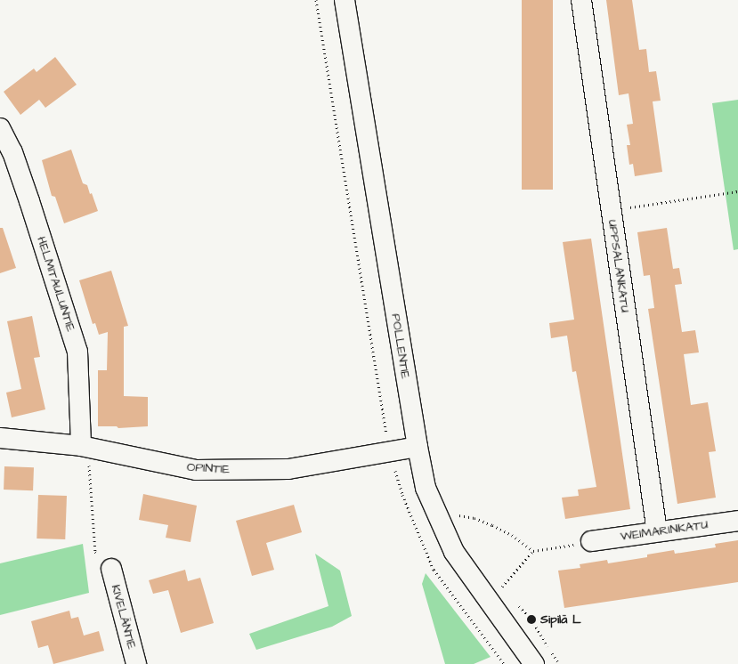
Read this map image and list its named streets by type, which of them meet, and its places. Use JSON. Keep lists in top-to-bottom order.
{
  "streets": {
    "street": [
      "UPPSALANKATU",
      "HELMITAULUNTIE",
      "POLLENTIE",
      "OPINTIE",
      "WEIMARINKATU",
      "KIVELÄNTIE"
    ]
  },
  "crossings": [
    ["UPPSALANKATU", "WEIMARINKATU"],
    ["HELMITAULUNTIE", "OPINTIE"],
    ["POLLENTIE", "OPINTIE"]
  ],
  "places": ["Sipilä L"]
}
